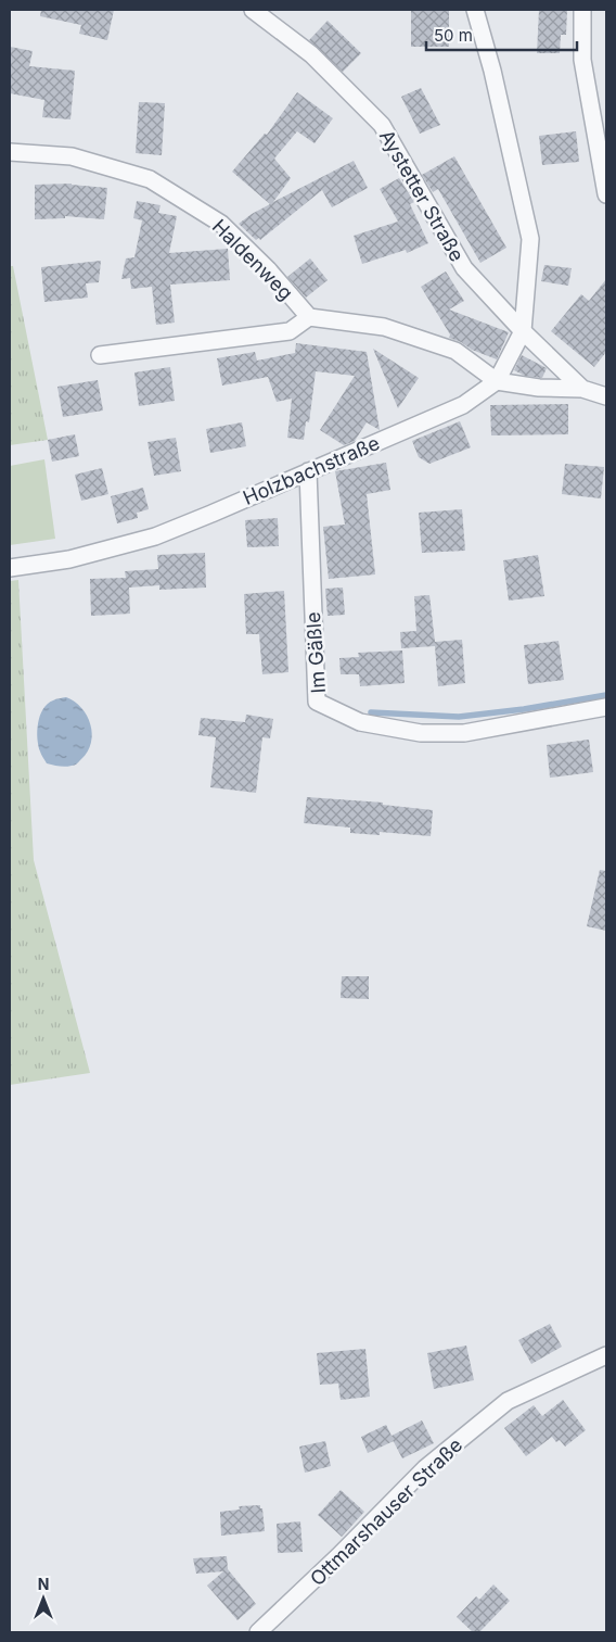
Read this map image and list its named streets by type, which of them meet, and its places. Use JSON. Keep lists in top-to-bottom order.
{
  "streets": {
    "street": [
      "Aystetter Straße",
      "Haldenweg",
      "Holzbachstraße",
      "Im Gäßle",
      "Ottmarshauser Straße"
    ]
  },
  "crossings": [
    ["Holzbachstraße", "Im Gäßle"]
  ],
  "scale_bar": "50 m",
  "north": "top"
}
